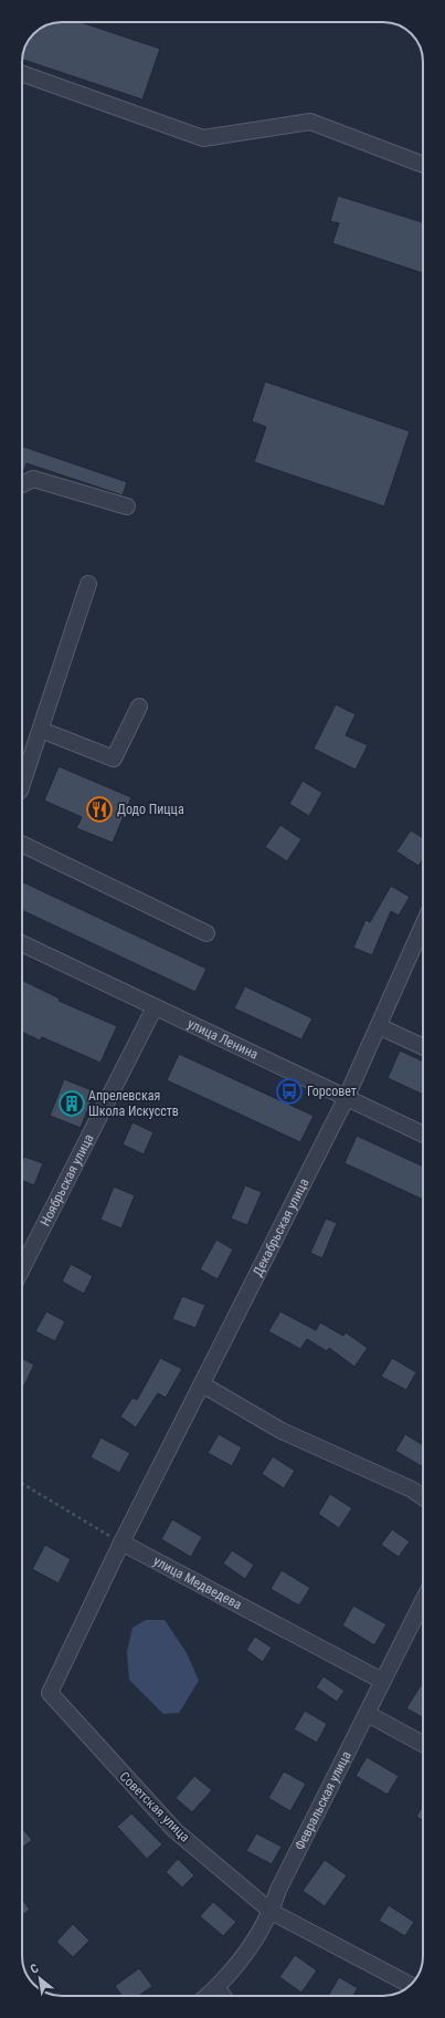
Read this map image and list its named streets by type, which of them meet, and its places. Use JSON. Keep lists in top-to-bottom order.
{
  "streets": {
    "street": [
      "улица Ленина",
      "Ноябрьская улица",
      "Декабрьская улица",
      "улица Медведева",
      "Февральская улица",
      "Советская улица"
    ]
  },
  "crossings": [
    ["улица Ленина", "Ноябрьская улица"],
    ["улица Ленина", "Декабрьская улица"],
    ["Декабрьская улица", "улица Медведева"],
    ["Декабрьская улица", "Советская улица"],
    ["улица Медведева", "Февральская улица"],
    ["улица Медведева", "Советская улица"],
    ["Февральская улица", "Советская улица"]
  ],
  "places": {
    "restaurant": ["Додо Пицца"],
    "bus stop": ["Горсовет"],
    "building": ["Апрелевская Школа Искусств"]
  },
  "north": "top left"
}
